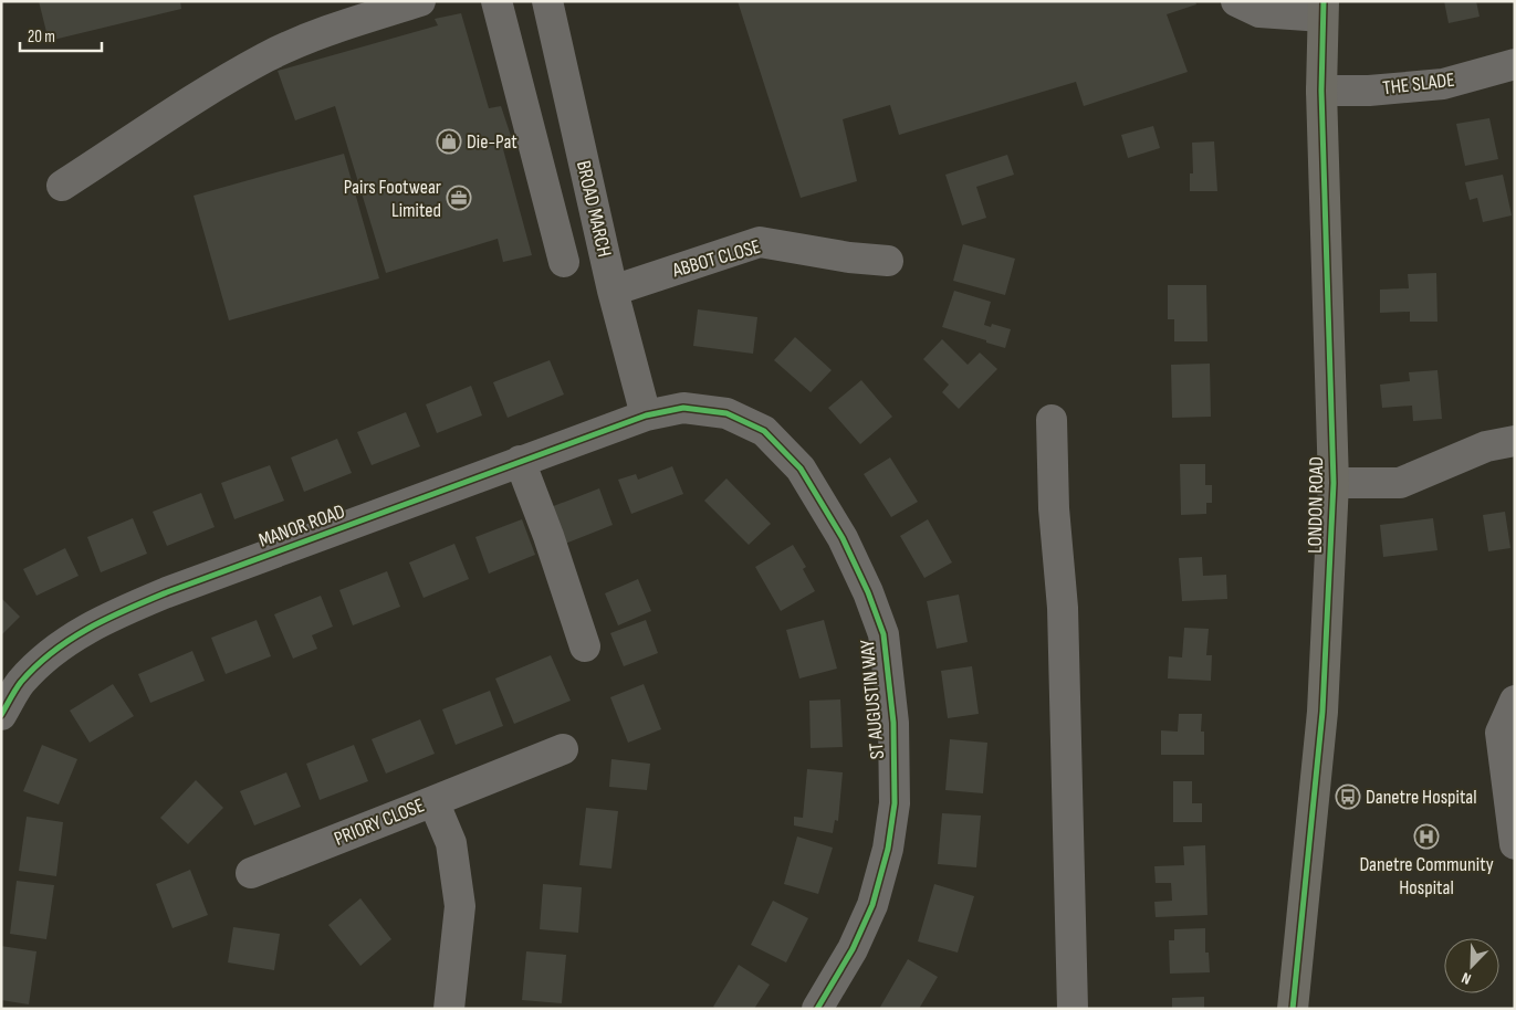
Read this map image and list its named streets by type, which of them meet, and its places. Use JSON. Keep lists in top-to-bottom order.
{
  "streets": {
    "main road": ["LONDON ROAD"],
    "street": [
      "THE SLADE",
      "BROAD MARCH",
      "ABBOT CLOSE",
      "MANOR ROAD",
      "ST AUGUSTIN WAY",
      "PRIORY CLOSE"
    ]
  },
  "crossings": [
    ["THE SLADE", "LONDON ROAD"],
    ["BROAD MARCH", "ABBOT CLOSE"],
    ["BROAD MARCH", "MANOR ROAD"],
    ["BROAD MARCH", "ST AUGUSTIN WAY"],
    ["MANOR ROAD", "ST AUGUSTIN WAY"]
  ],
  "places": {
    "shop": ["Die-Pat"],
    "office": ["Pairs Footwear Limited"],
    "bus stop": ["Danetre Hospital"],
    "hospital": ["Danetre Community Hospital"]
  },
  "scale_bar": "20 m",
  "north": "bottom left"
}
